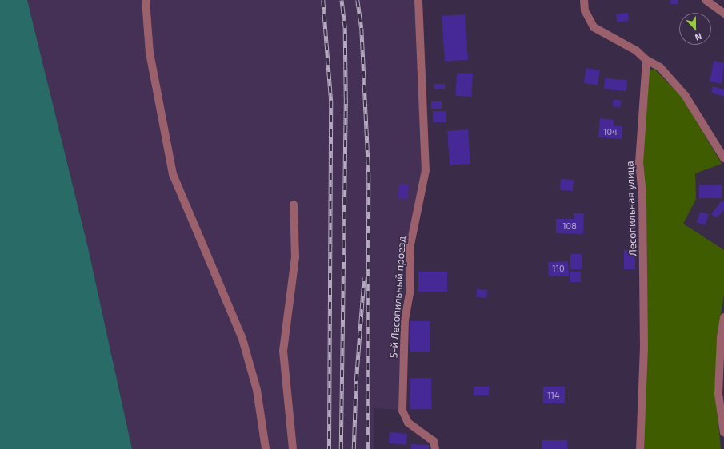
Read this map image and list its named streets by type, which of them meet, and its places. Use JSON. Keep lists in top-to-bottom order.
{
  "streets": {
    "street": ["Лесопильная улица", "5-й Лесопильный проезд"]
  },
  "house_numbers": [
    "104",
    "108",
    "110",
    "114"
  ],
  "north": "bottom"
}
